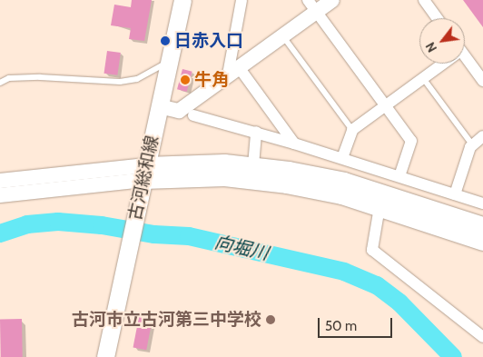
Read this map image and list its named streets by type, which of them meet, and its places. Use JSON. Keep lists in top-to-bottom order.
{
  "streets": {
    "main road": ["古河総和線"]
  },
  "water": ["向堀川"],
  "places": ["日赤入口", "牛角", "古河市立古河第三中学校"],
  "scale_bar": "50 m",
  "north": "bottom left"
}
